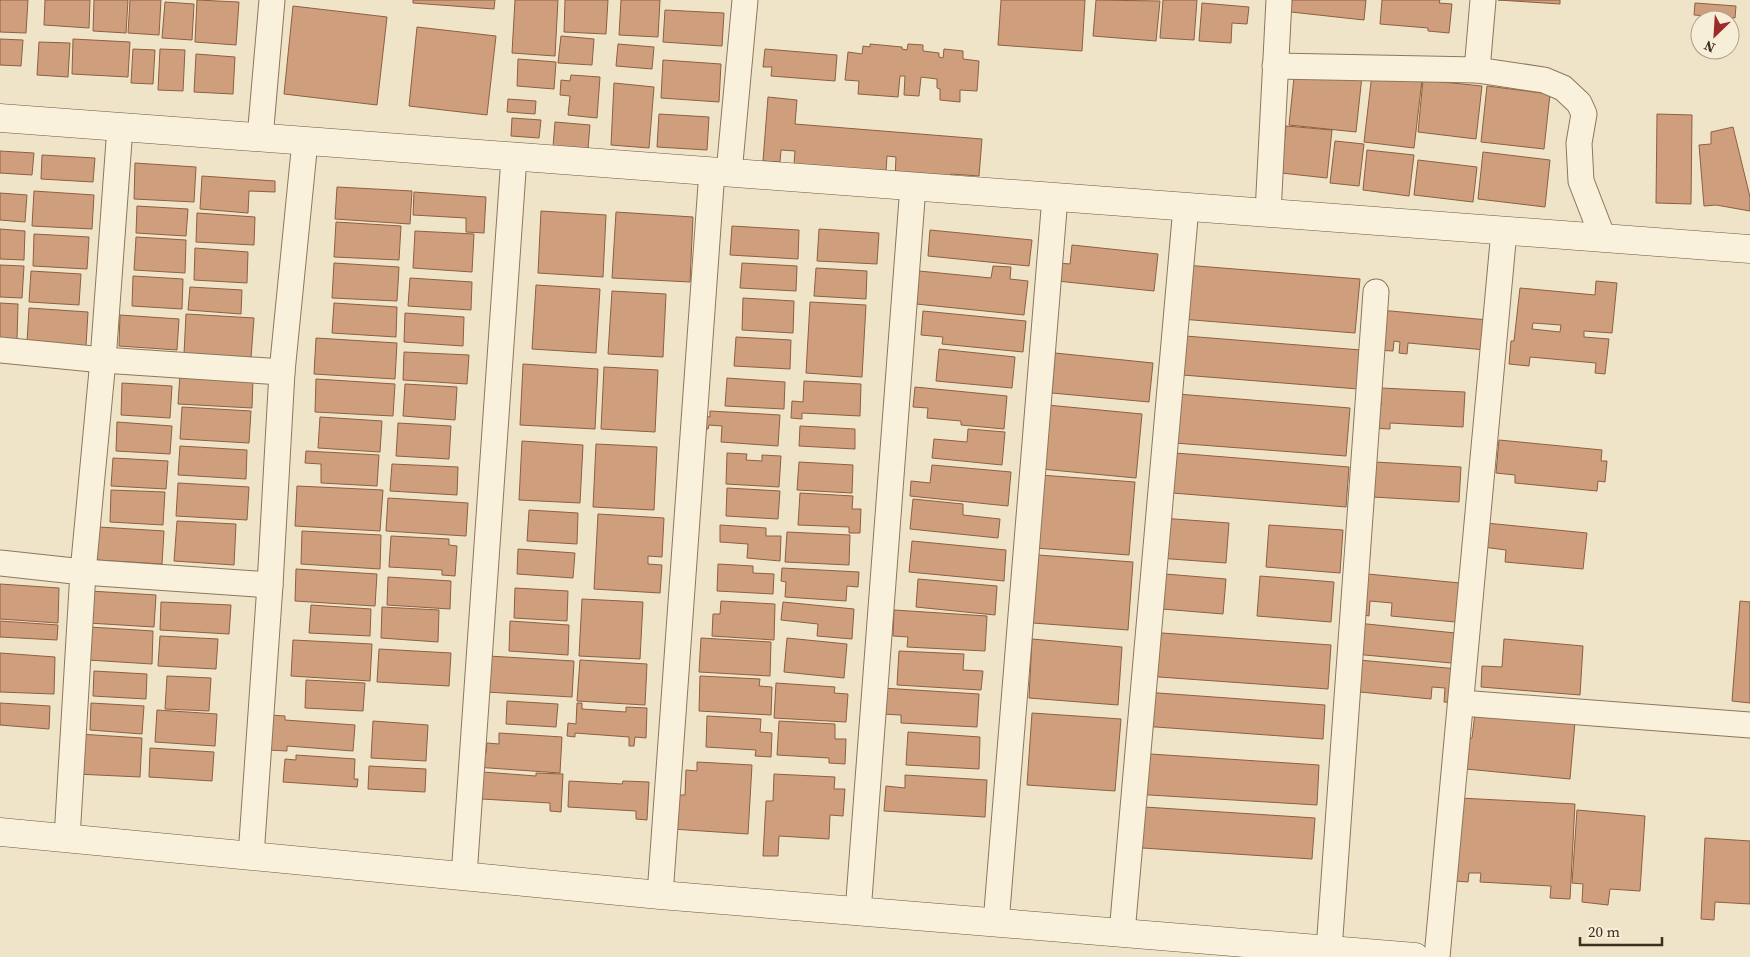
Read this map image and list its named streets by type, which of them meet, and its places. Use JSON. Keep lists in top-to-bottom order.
{
  "scale_bar": "20 m",
  "north": "bottom left"
}
